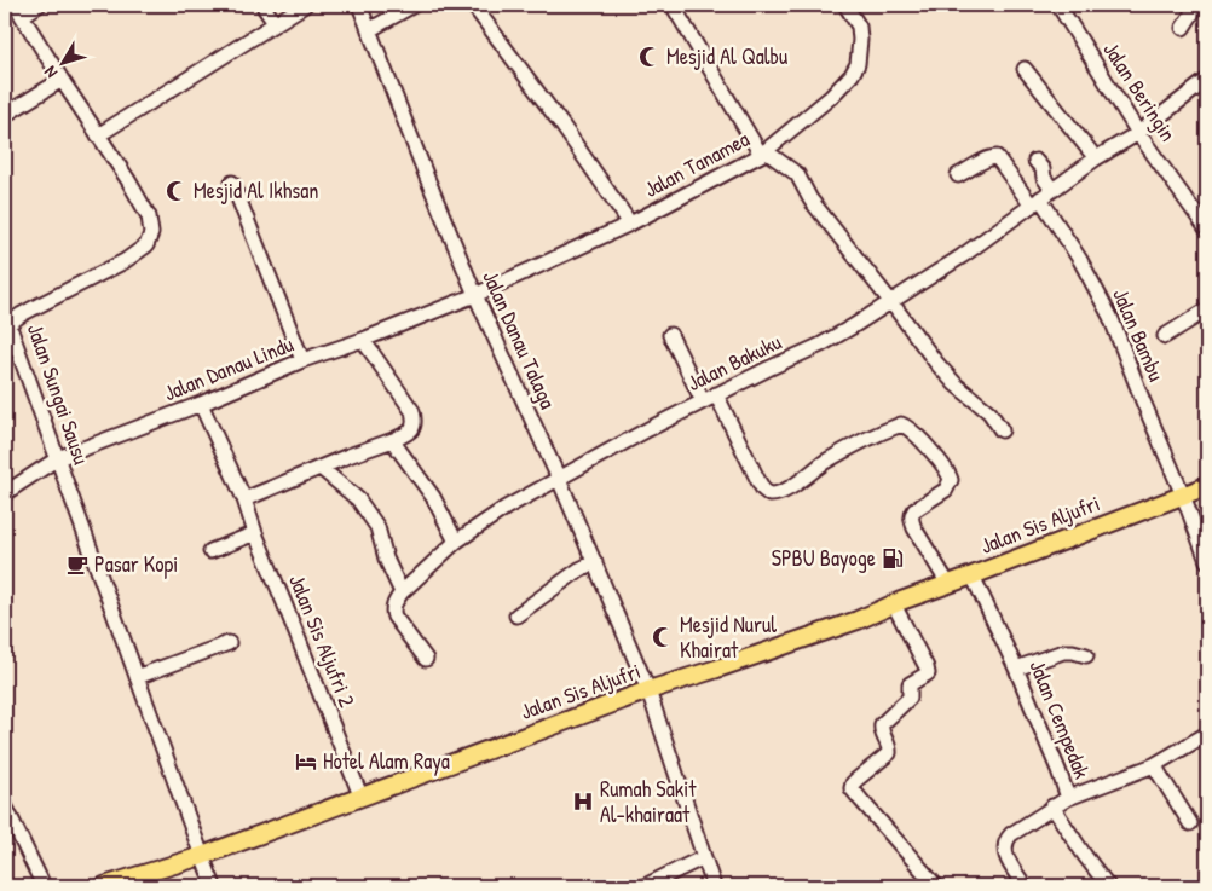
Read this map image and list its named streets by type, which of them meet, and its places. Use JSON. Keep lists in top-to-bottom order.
{
  "streets": {
    "main road": ["Jalan Sis Aljufri"],
    "street": [
      "Jalan Beringin",
      "Jalan Tanamea",
      "Jalan Bambu",
      "Jalan Danau Talaga",
      "Jalan Bakuku",
      "Jalan Danau Lindu",
      "Jalan Sungai Sausu",
      "Jalan Sis Aljufri 2",
      "Jalan Cempedak"
    ]
  },
  "crossings": [
    ["Jalan Beringin", "Jalan Bakuku"],
    ["Jalan Tanamea", "Jalan Danau Talaga"],
    ["Jalan Tanamea", "Jalan Danau Lindu"],
    ["Jalan Bambu", "Jalan Bakuku"],
    ["Jalan Bambu", "Jalan Sis Aljufri"],
    ["Jalan Danau Talaga", "Jalan Bakuku"],
    ["Jalan Danau Talaga", "Jalan Danau Lindu"],
    ["Jalan Danau Talaga", "Jalan Sis Aljufri"],
    ["Jalan Danau Lindu", "Jalan Sungai Sausu"],
    ["Jalan Danau Lindu", "Jalan Sis Aljufri 2"],
    ["Jalan Sungai Sausu", "Jalan Sis Aljufri"],
    ["Jalan Sis Aljufri", "Jalan Sis Aljufri 2"],
    ["Jalan Sis Aljufri", "Jalan Cempedak"]
  ],
  "places": {
    "mosque": ["Mesjid Al Qalbu", "Mesjid Al Ikhsan", "Mesjid Nurul Khairat"],
    "fuel station": ["SPBU Bayoge"],
    "cafe": ["Pasar Kopi"],
    "hotel": ["Hotel Alam Raya"],
    "hospital": ["Rumah Sakit Al-khairaat"]
  },
  "north": "bottom left"
}
